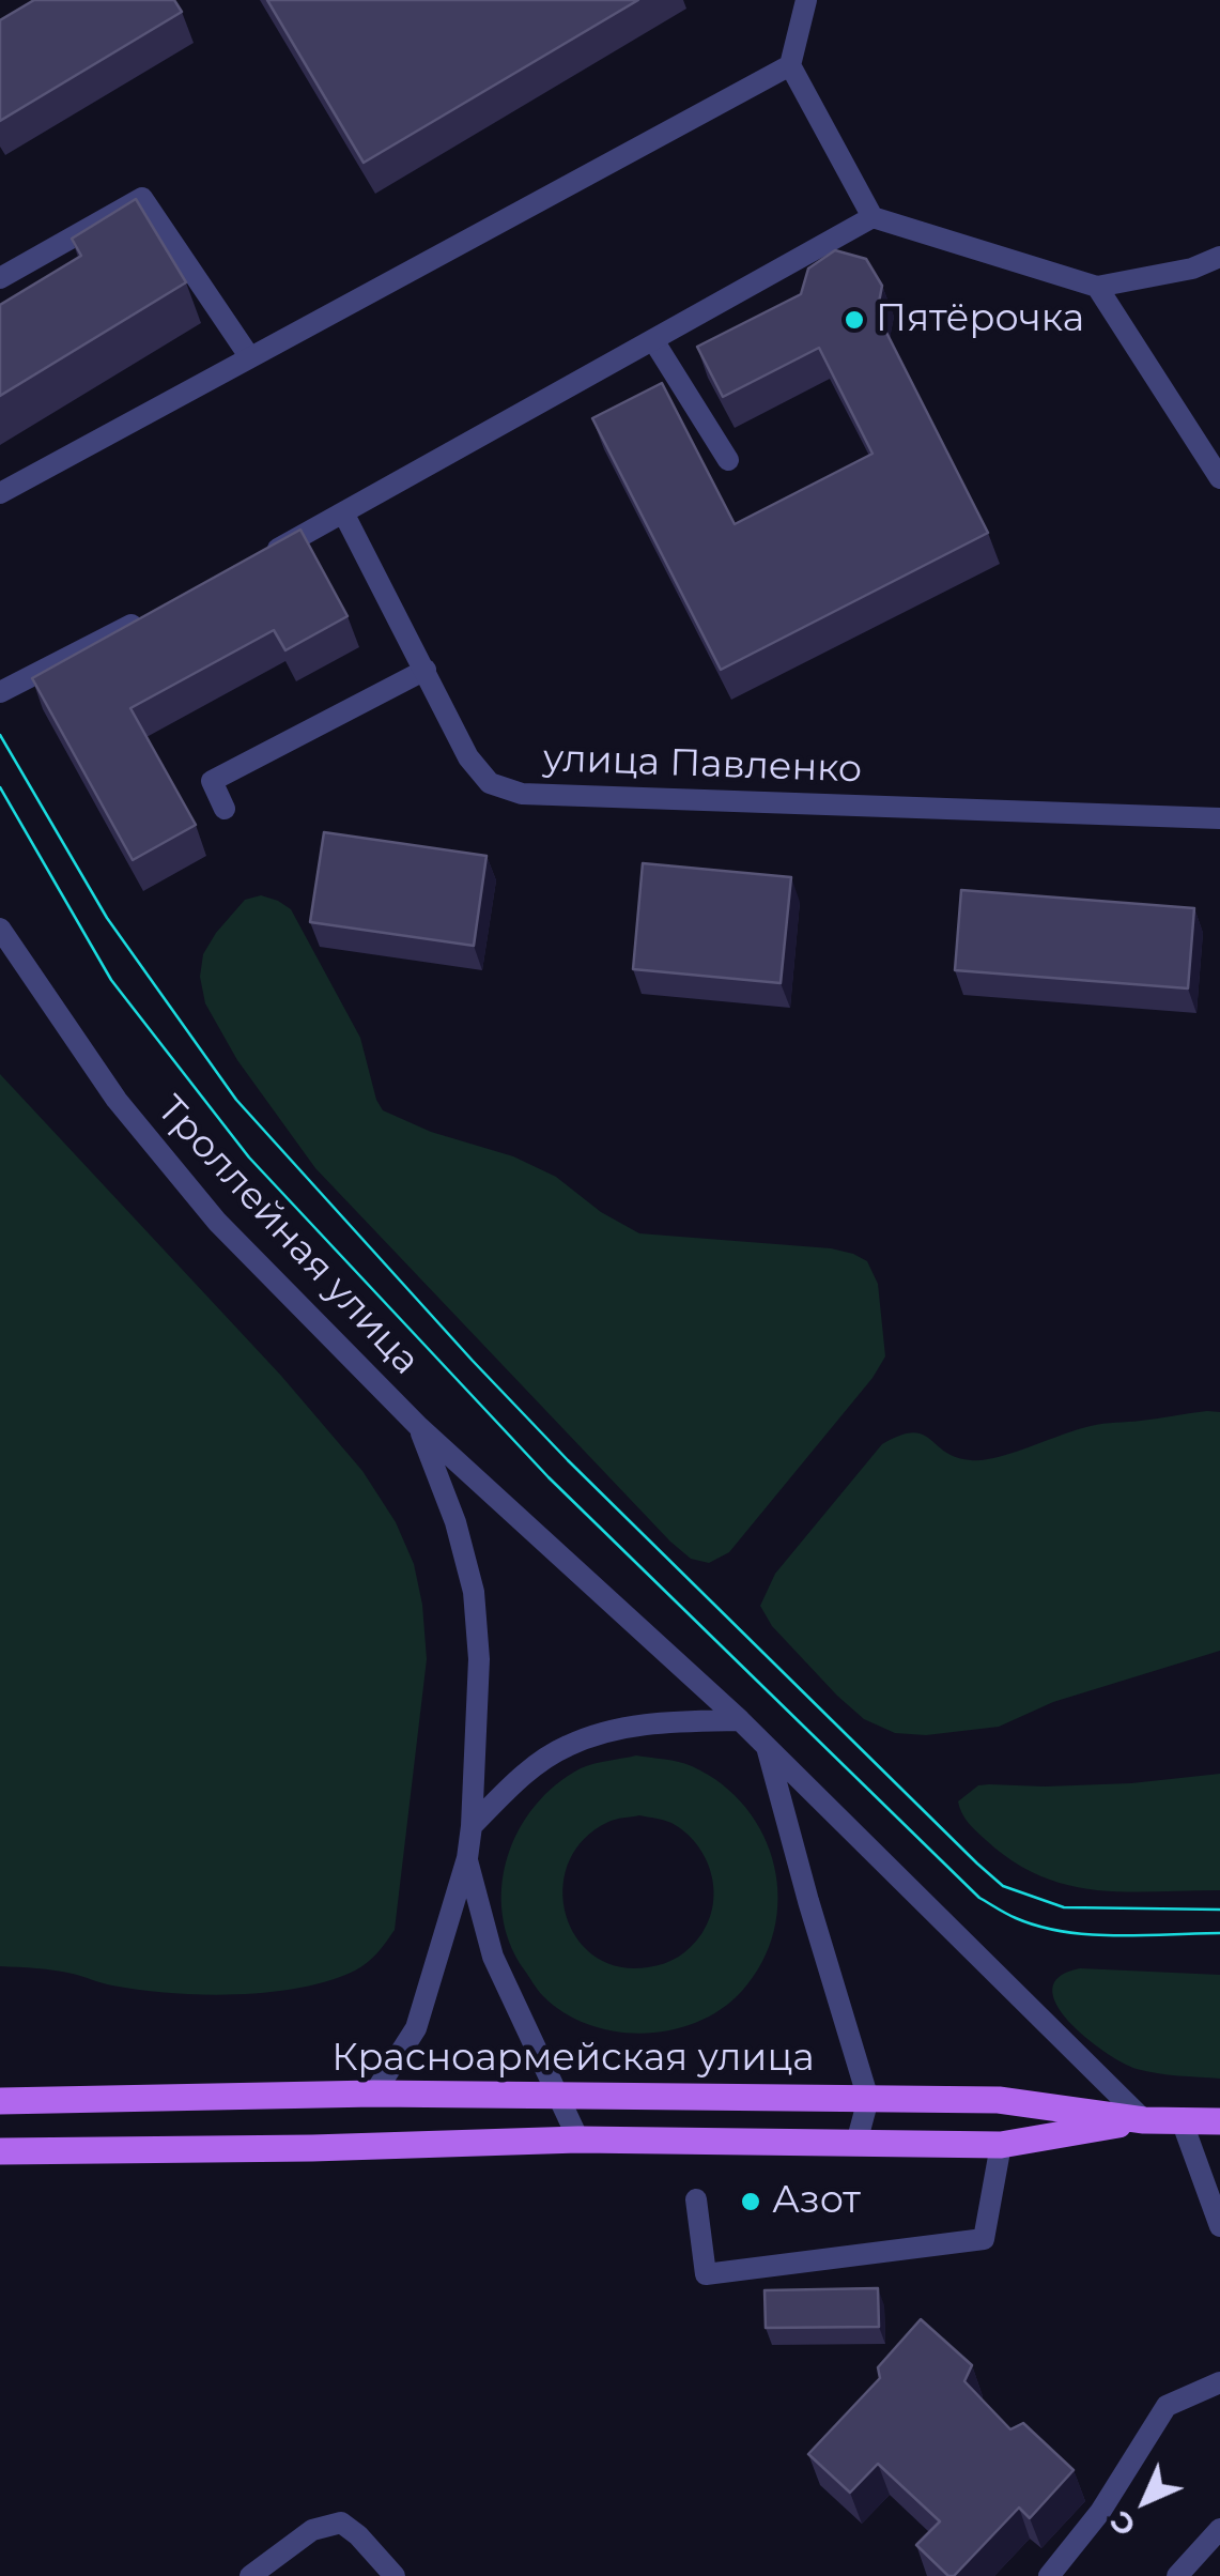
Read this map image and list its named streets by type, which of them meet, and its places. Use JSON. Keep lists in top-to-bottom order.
{
  "streets": {
    "main road": ["Красноармейская улица"],
    "street": ["улица Павленко", "Троллейная улица"]
  },
  "crossings": [
    ["Троллейная улица", "Красноармейская улица"]
  ],
  "places": ["Пятёрочка", "Азот"],
  "north": "bottom left"
}
